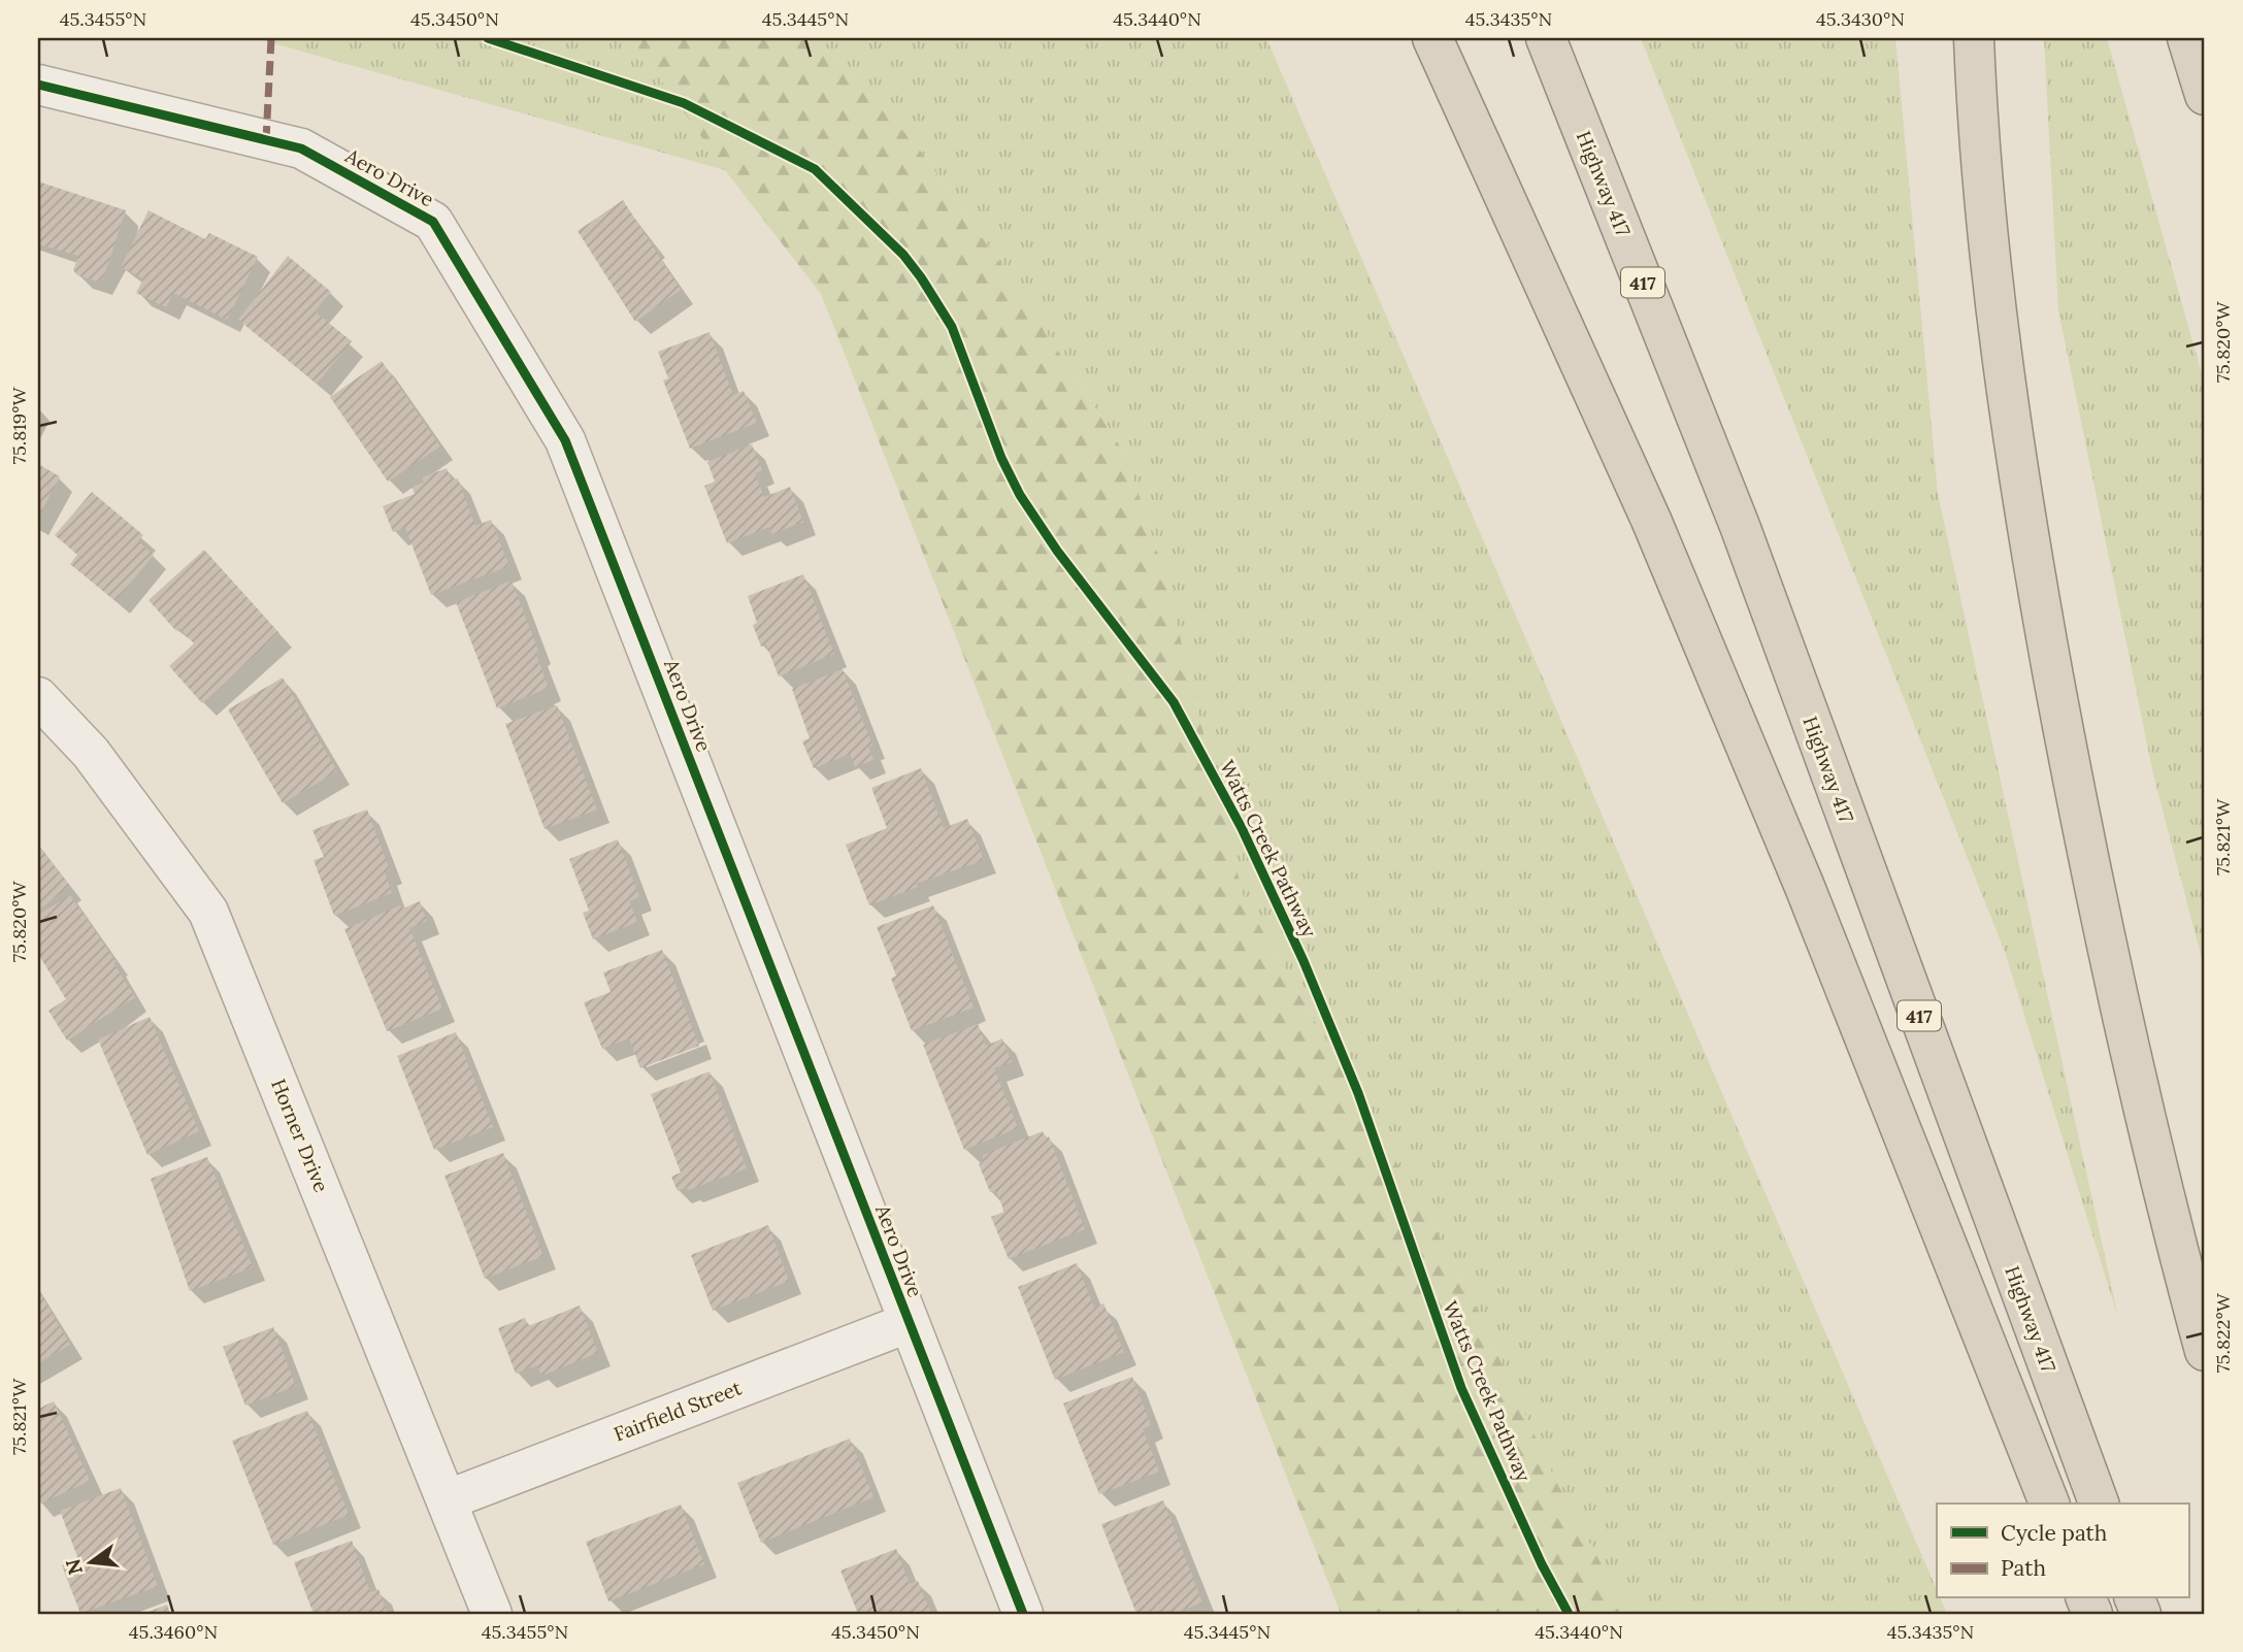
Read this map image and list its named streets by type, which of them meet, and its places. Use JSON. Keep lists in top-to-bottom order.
{
  "streets": {
    "highway": ["Highway 417", "417"],
    "street": ["Aero Drive", "Horner Drive", "Fairfield Street"],
    "cycle path": ["Watts Creek Pathway"]
  },
  "crossings": [
    ["Aero Drive", "Fairfield Street"],
    ["Horner Drive", "Fairfield Street"]
  ],
  "legend": ["Cycle path", "Path"],
  "north": "left",
  "coordinates": [
    "45.3455°N",
    "45.3450°N",
    "45.3445°N",
    "45.3440°N",
    "45.3435°N",
    "45.3430°N",
    "75.820°W",
    "75.819°W",
    "75.821°W",
    "75.822°W",
    "45.3460°N"
  ]
}
